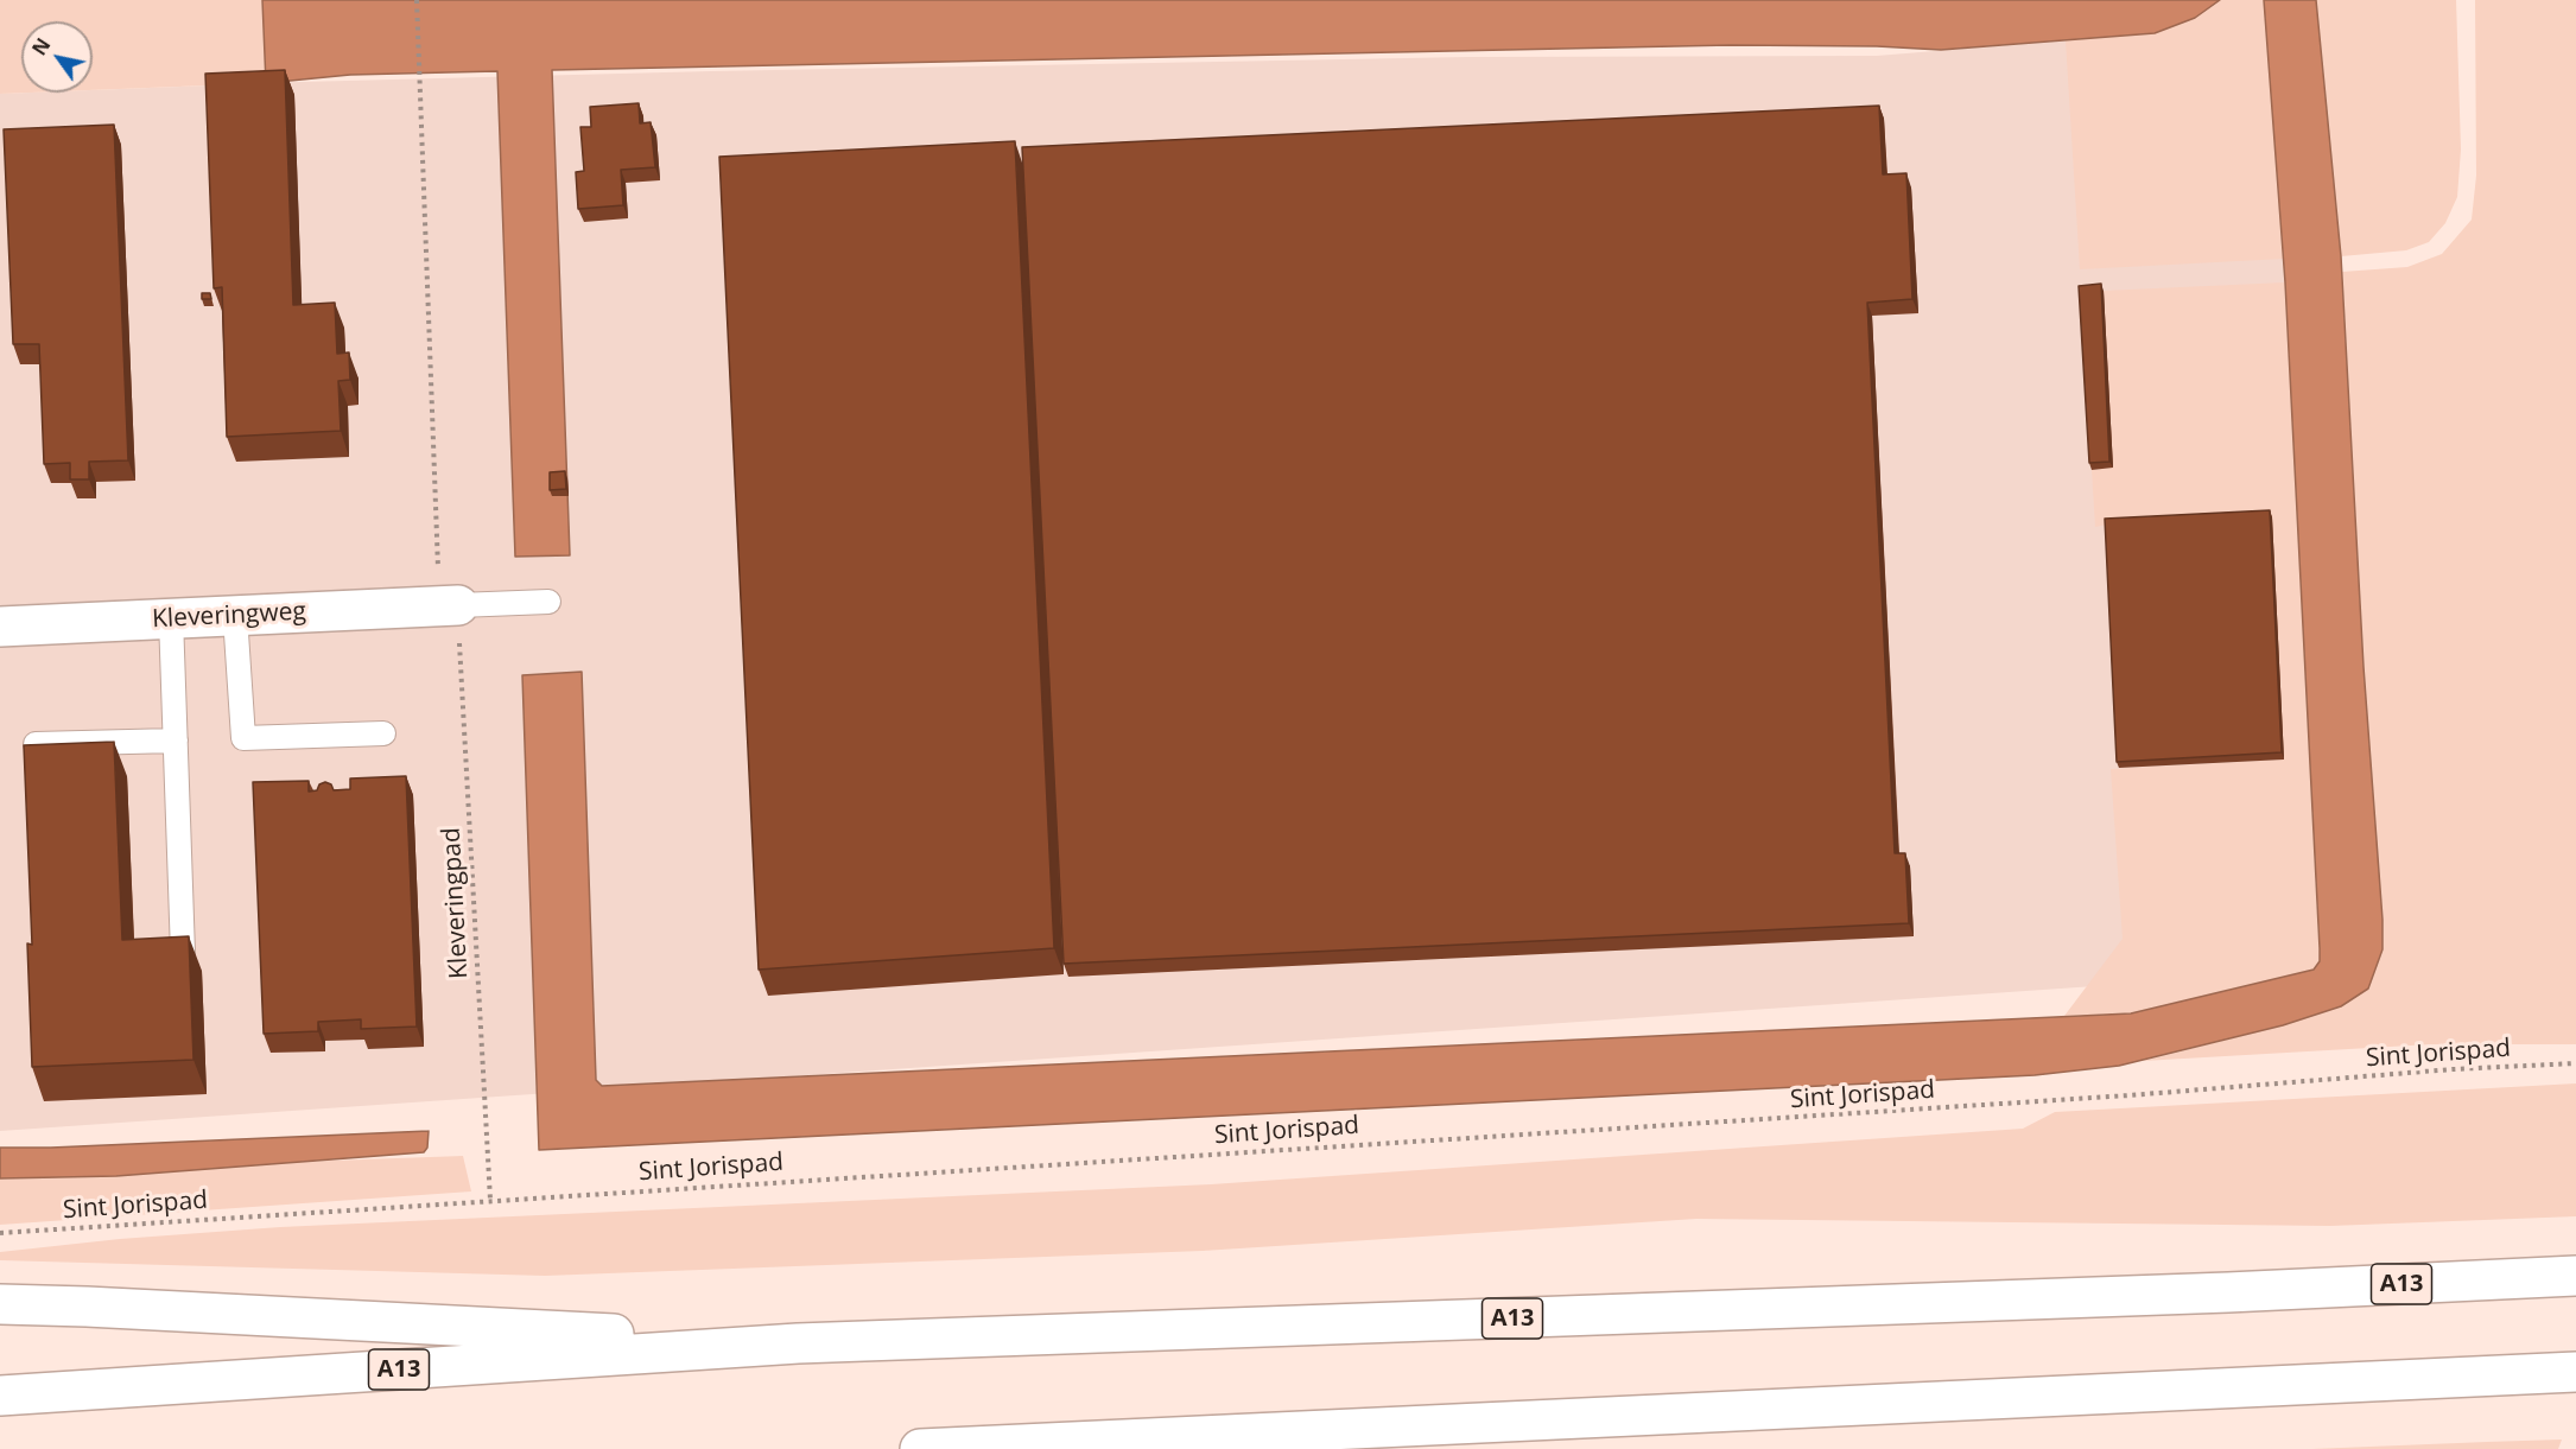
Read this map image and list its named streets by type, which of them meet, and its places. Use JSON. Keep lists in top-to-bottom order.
{
  "streets": {
    "main road": ["Kleveringweg", "A13"],
    "path": ["Kleveringpad", "Sint Jorispad"]
  },
  "crossings": [
    ["Kleveringweg", "Kleveringpad"],
    ["Kleveringpad", "Sint Jorispad"]
  ],
  "north": "top left"
}
